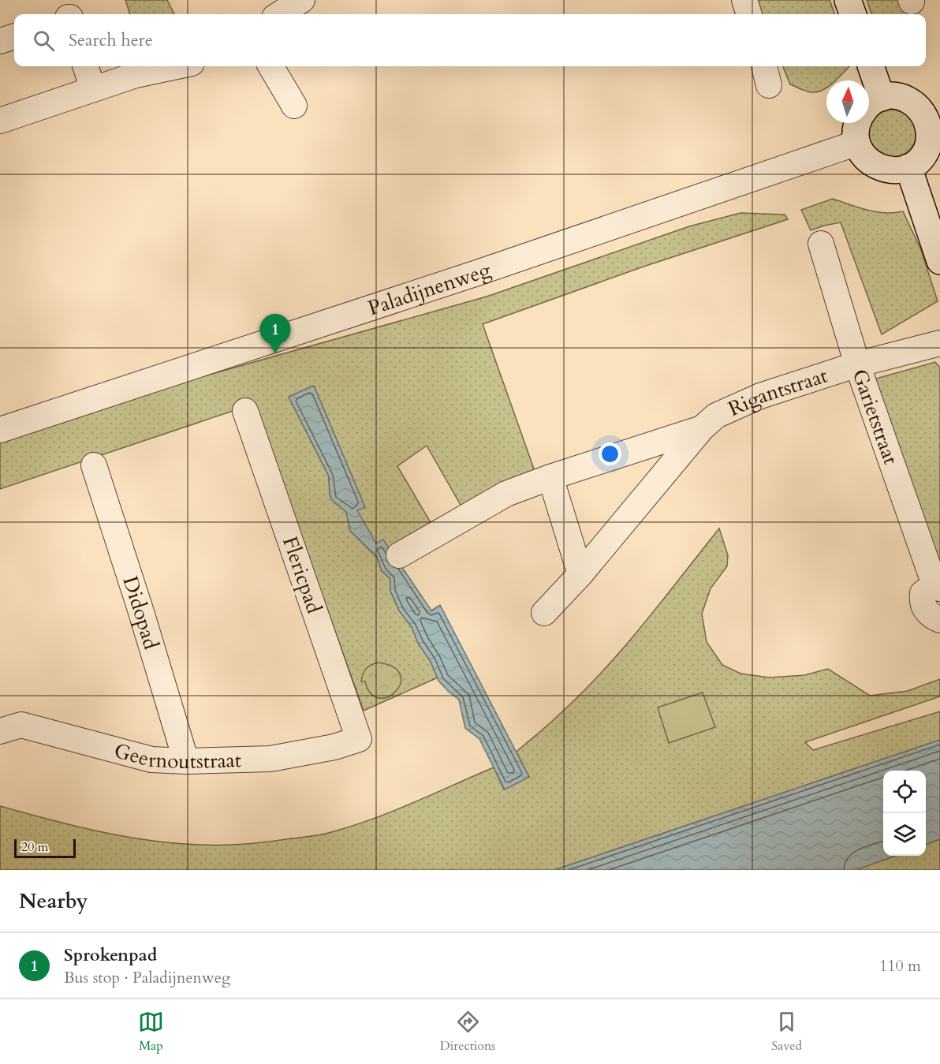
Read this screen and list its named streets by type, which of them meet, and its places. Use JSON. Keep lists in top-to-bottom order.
{
  "streets": {
    "street": [
      "Paladijnenweg",
      "Rigantstraat",
      "Garietstraat",
      "Flericpad",
      "Didopad",
      "Geernoutstraat"
    ]
  },
  "crossings": [
    ["Rigantstraat", "Garietstraat"],
    ["Flericpad", "Geernoutstraat"],
    ["Didopad", "Geernoutstraat"]
  ],
  "scale_bar": "20 m",
  "north": "top",
  "page": {
    "search": "Search here",
    "pins": "1",
    "scale": "20 m",
    "heading": "Nearby",
    "list": [
      {
        "mark": "1",
        "name": "Sprokenpad",
        "note": "Bus stop · Paladijnenweg",
        "value": "110 m"
      }
    ],
    "nav": ["Map", "Directions", "Saved"]
  }
}
